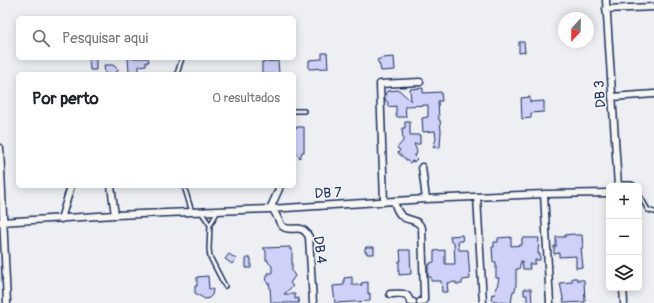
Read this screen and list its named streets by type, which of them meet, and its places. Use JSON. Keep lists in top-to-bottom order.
{
  "streets": {
    "street": ["DB 3", "DB 7", "DB 4"]
  },
  "crossings": [
    ["DB 7", "DB 4"]
  ],
  "north": "bottom",
  "page": {
    "search": "Pesquisar aqui",
    "heading": ["Por perto", "0 resultados"],
    "map_buttons": ["+", "−"]
  }
}
